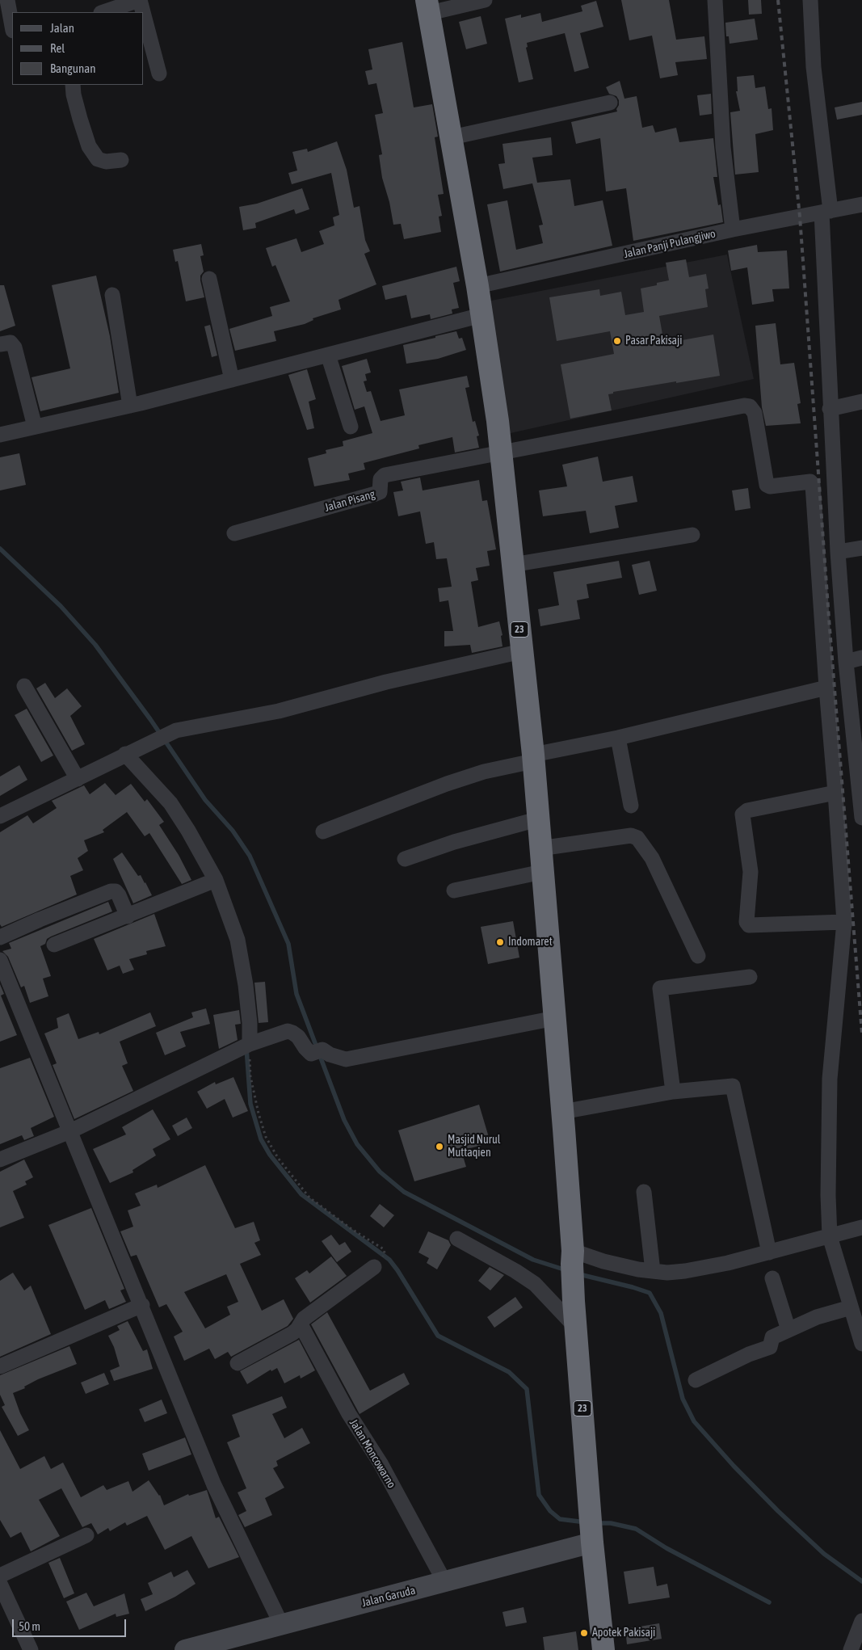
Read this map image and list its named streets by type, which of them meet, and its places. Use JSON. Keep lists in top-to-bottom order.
{
  "streets": {
    "highway": ["23"],
    "street": [
      "Jalan Panji Pulangjiwo",
      "Jalan Pisang",
      "Jalan Moncowarno",
      "Jalan Garuda"
    ]
  },
  "crossings": [
    ["Jalan Panji Pulangjiwo", "23"],
    ["Jalan Pisang", "23"],
    ["23", "Jalan Garuda"],
    ["Jalan Moncowarno", "Jalan Garuda"]
  ],
  "places": [
    "Pasar Pakisaji",
    "Indomaret",
    "Masjid Nurul Muttaqien",
    "Apotek Pakisaji"
  ],
  "legend": ["Jalan", "Rel", "Bangunan"],
  "scale_bar": "50 m"
}
